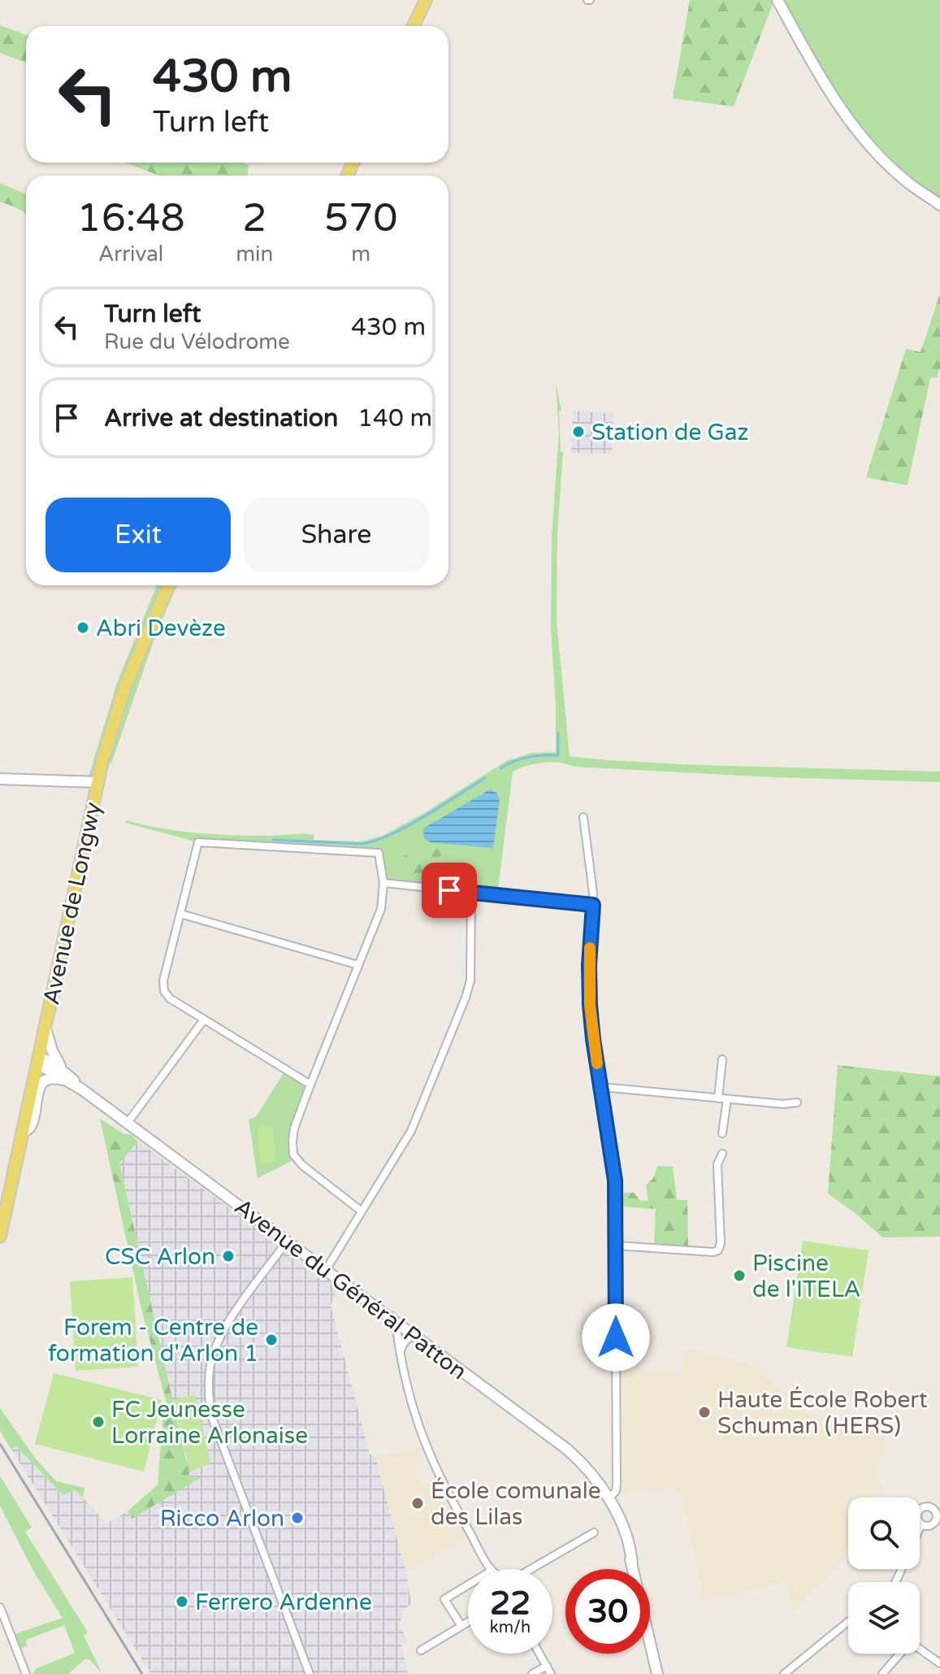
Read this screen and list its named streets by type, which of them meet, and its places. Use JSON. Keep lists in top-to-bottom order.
{
  "streets": {
    "main road": ["Avenue de Longwy", "Avenue du Général Patton"]
  },
  "places": [
    "Station de Gaz",
    "Abri Devèze",
    "CSC Arlon",
    "Piscine de l'ITELA",
    "Forem - Centre de formation d'Arlon 1",
    "Haute École Robert Schuman (HERS)",
    "FC Jeunesse Lorraine Arlonaise",
    "École comunale des Lilas",
    "Ricco Arlon",
    "Ferrero Ardenne"
  ],
  "page": {
    "turn": ["430 m", "Turn left"],
    "eta": [
      "16:48",
      "Arrival",
      "2",
      "min",
      "570",
      "m"
    ],
    "list": [
      {
        "name": "Turn left",
        "note": "Rue du Vélodrome",
        "value": "430 m"
      },
      {
        "name": "Arrive at destination",
        "value": "140 m"
      }
    ],
    "buttons": ["Exit", "Share"],
    "speed": "22 km/h",
    "limit": "30"
  }
}
